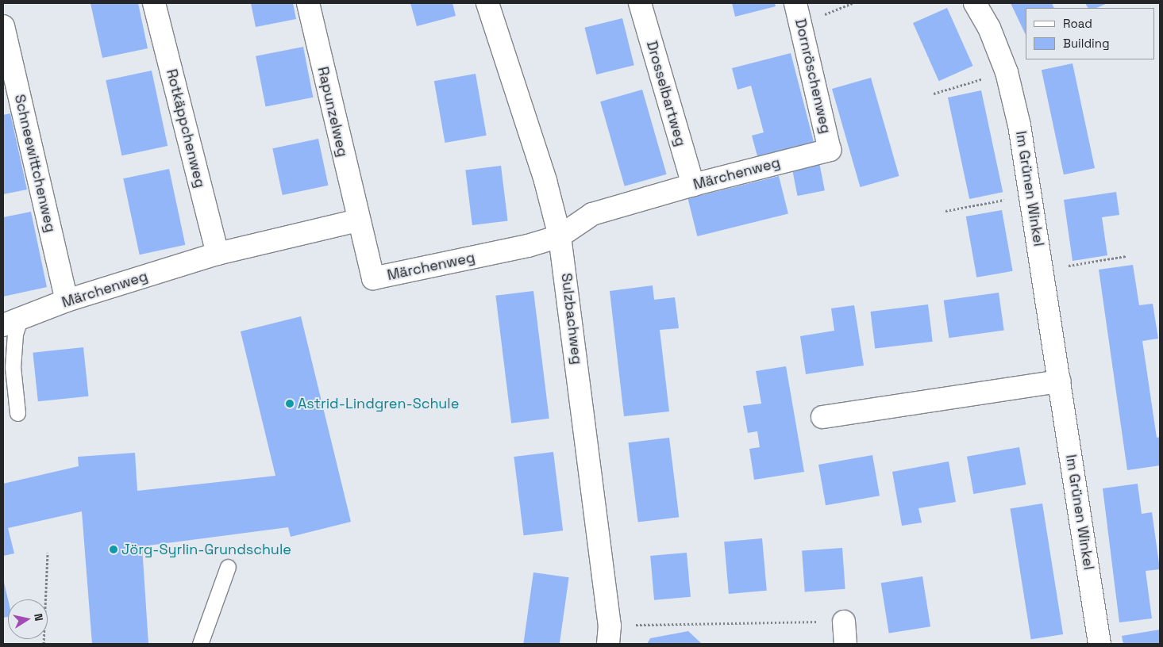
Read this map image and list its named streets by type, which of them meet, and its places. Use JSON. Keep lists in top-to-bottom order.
{
  "streets": {
    "street": [
      "Dornröschenweg",
      "Drosselbartweg",
      "Rapunzelweg",
      "Rotkäppchenweg",
      "Schneewittchenweg",
      "Märchenweg",
      "Im Grünen Winkel",
      "Sulzbachweg"
    ]
  },
  "crossings": [
    ["Dornröschenweg", "Märchenweg"],
    ["Drosselbartweg", "Märchenweg"],
    ["Rapunzelweg", "Märchenweg"],
    ["Rotkäppchenweg", "Märchenweg"],
    ["Schneewittchenweg", "Märchenweg"],
    ["Märchenweg", "Sulzbachweg"]
  ],
  "places": ["Astrid-Lindgren-Schule", "Jörg-Syrlin-Grundschule"],
  "legend": ["Road", "Building"],
  "north": "right"
}
